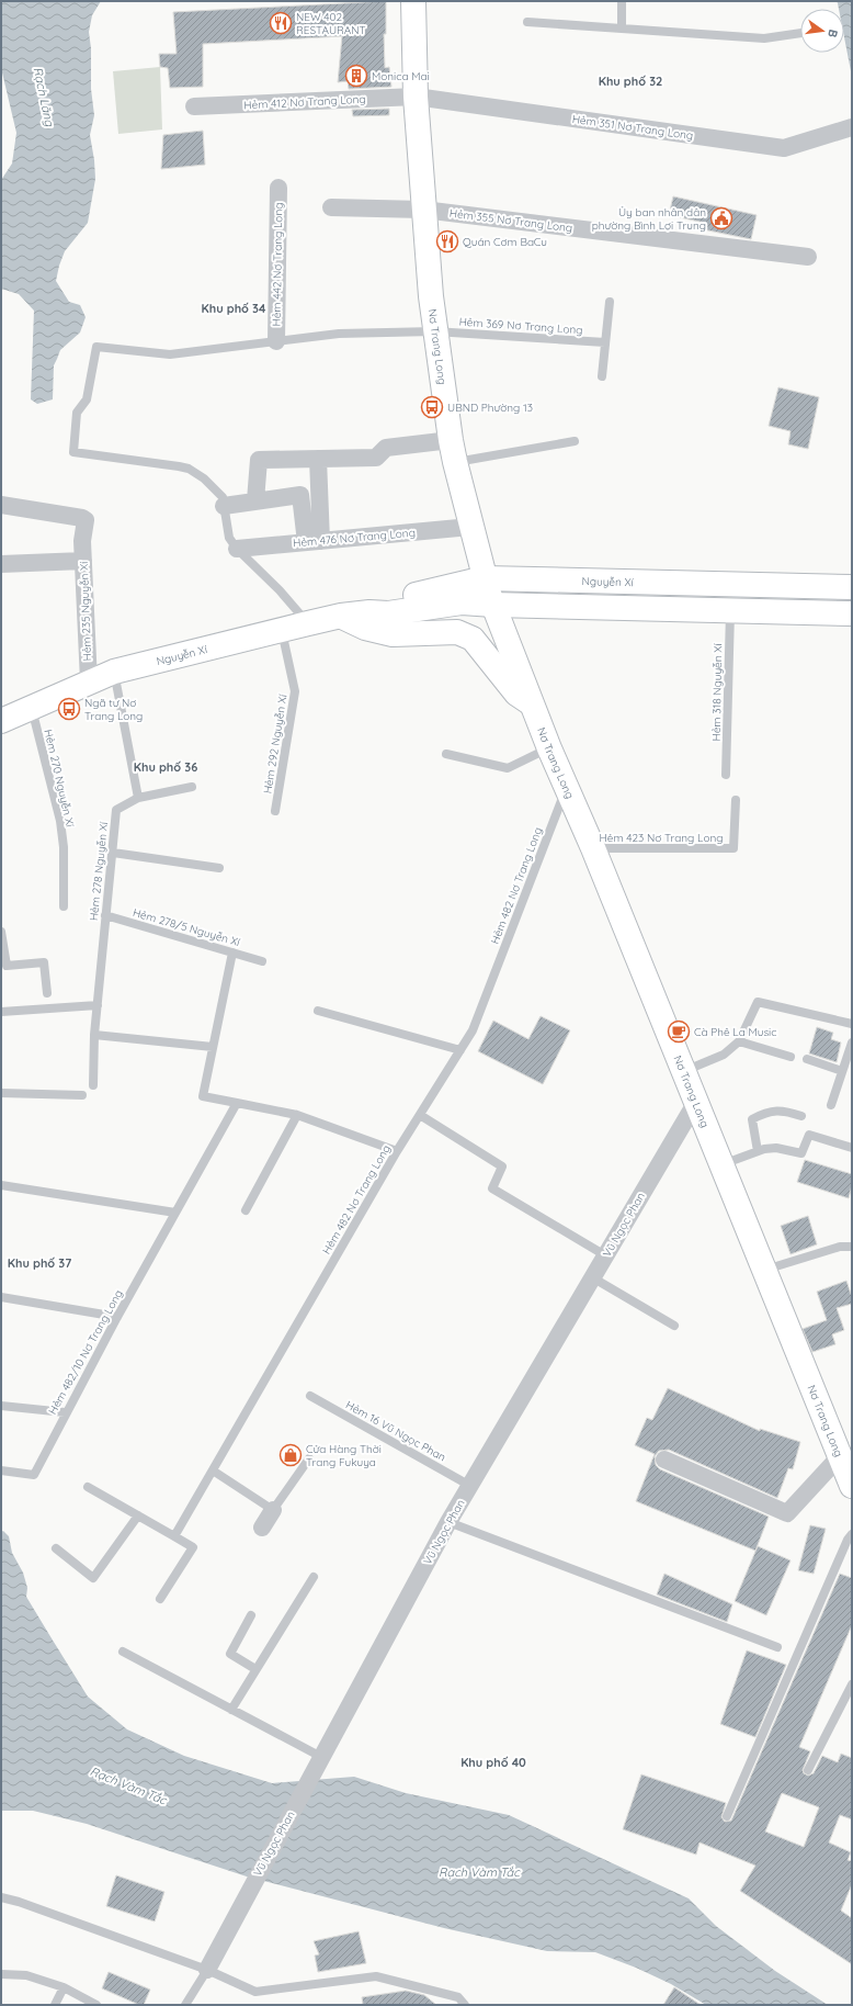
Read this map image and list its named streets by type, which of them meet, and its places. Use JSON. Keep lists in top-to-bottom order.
{
  "streets": {
    "main road": ["Nơ Trang Long", "Nguyễn Xí"],
    "street": [
      "Hẻm 412 Nơ Trang Long",
      "Hẻm 351 Nơ Trang Long",
      "Hẻm 355 Nơ Trang Long",
      "Hẻm 442 Nơ Trang Long",
      "Hẻm 476 Nơ Trang Long",
      "Hẻm 235 Nguyễn Xí",
      "Vũ Ngọc Phan"
    ],
    "lane": [
      "Hẻm 369 Nơ Trang Long",
      "Hẻm 318 Nguyễn Xí",
      "Hẻm 292 Nguyễn Xí",
      "Hẻm 270 Nguyễn Xí",
      "Hẻm 423 Nơ Trang Long",
      "Hẻm 278 Nguyễn Xí",
      "Hẻm 482 Nơ Trang Long",
      "Hẻm 278/5 Nguyễn Xí",
      "Hẻm 482/10 Nơ Trang Long",
      "Hẻm 16 Vũ Ngọc Phan"
    ]
  },
  "crossings": [
    ["Hẻm 412 Nơ Trang Long", "Hẻm 351 Nơ Trang Long"],
    ["Hẻm 412 Nơ Trang Long", "Nơ Trang Long"],
    ["Hẻm 351 Nơ Trang Long", "Nơ Trang Long"],
    ["Hẻm 355 Nơ Trang Long", "Nơ Trang Long"],
    ["Hẻm 442 Nơ Trang Long", "Hẻm 369 Nơ Trang Long"],
    ["Hẻm 442 Nơ Trang Long", "Nơ Trang Long"],
    ["Hẻm 369 Nơ Trang Long", "Nơ Trang Long"],
    ["Nơ Trang Long", "Hẻm 476 Nơ Trang Long"],
    ["Nơ Trang Long", "Nguyễn Xí"],
    ["Nơ Trang Long", "Hẻm 423 Nơ Trang Long"],
    ["Nơ Trang Long", "Hẻm 482 Nơ Trang Long"],
    ["Nơ Trang Long", "Vũ Ngọc Phan"],
    ["Nguyễn Xí", "Hẻm 235 Nguyễn Xí"],
    ["Nguyễn Xí", "Hẻm 318 Nguyễn Xí"],
    ["Nguyễn Xí", "Hẻm 292 Nguyễn Xí"],
    ["Nguyễn Xí", "Hẻm 270 Nguyễn Xí"],
    ["Hẻm 278 Nguyễn Xí", "Hẻm 278/5 Nguyễn Xí"],
    ["Vũ Ngọc Phan", "Hẻm 16 Vũ Ngọc Phan"]
  ],
  "districts": [
    "Khu phố 32",
    "Khu phố 34",
    "Khu phố 36",
    "Khu phố 37",
    "Khu phố 40"
  ],
  "water": ["Rạch Lăng", "Rạch Vàm Tắc"],
  "places": {
    "restaurant": ["NEW 402 RESTAURANT", "Quán Cơm BaCu"],
    "building": ["Monica Mai"],
    "public building": ["Ủy ban nhân dân phường Bình Lợi Trung"],
    "bus stop": ["UBND Phường 13", "Ngã tư Nơ Trang Long"],
    "cafe": ["Cà Phê La Music"],
    "shop": ["Cửa Hàng Thời Trang Fukuya"]
  },
  "north": "right"
}
